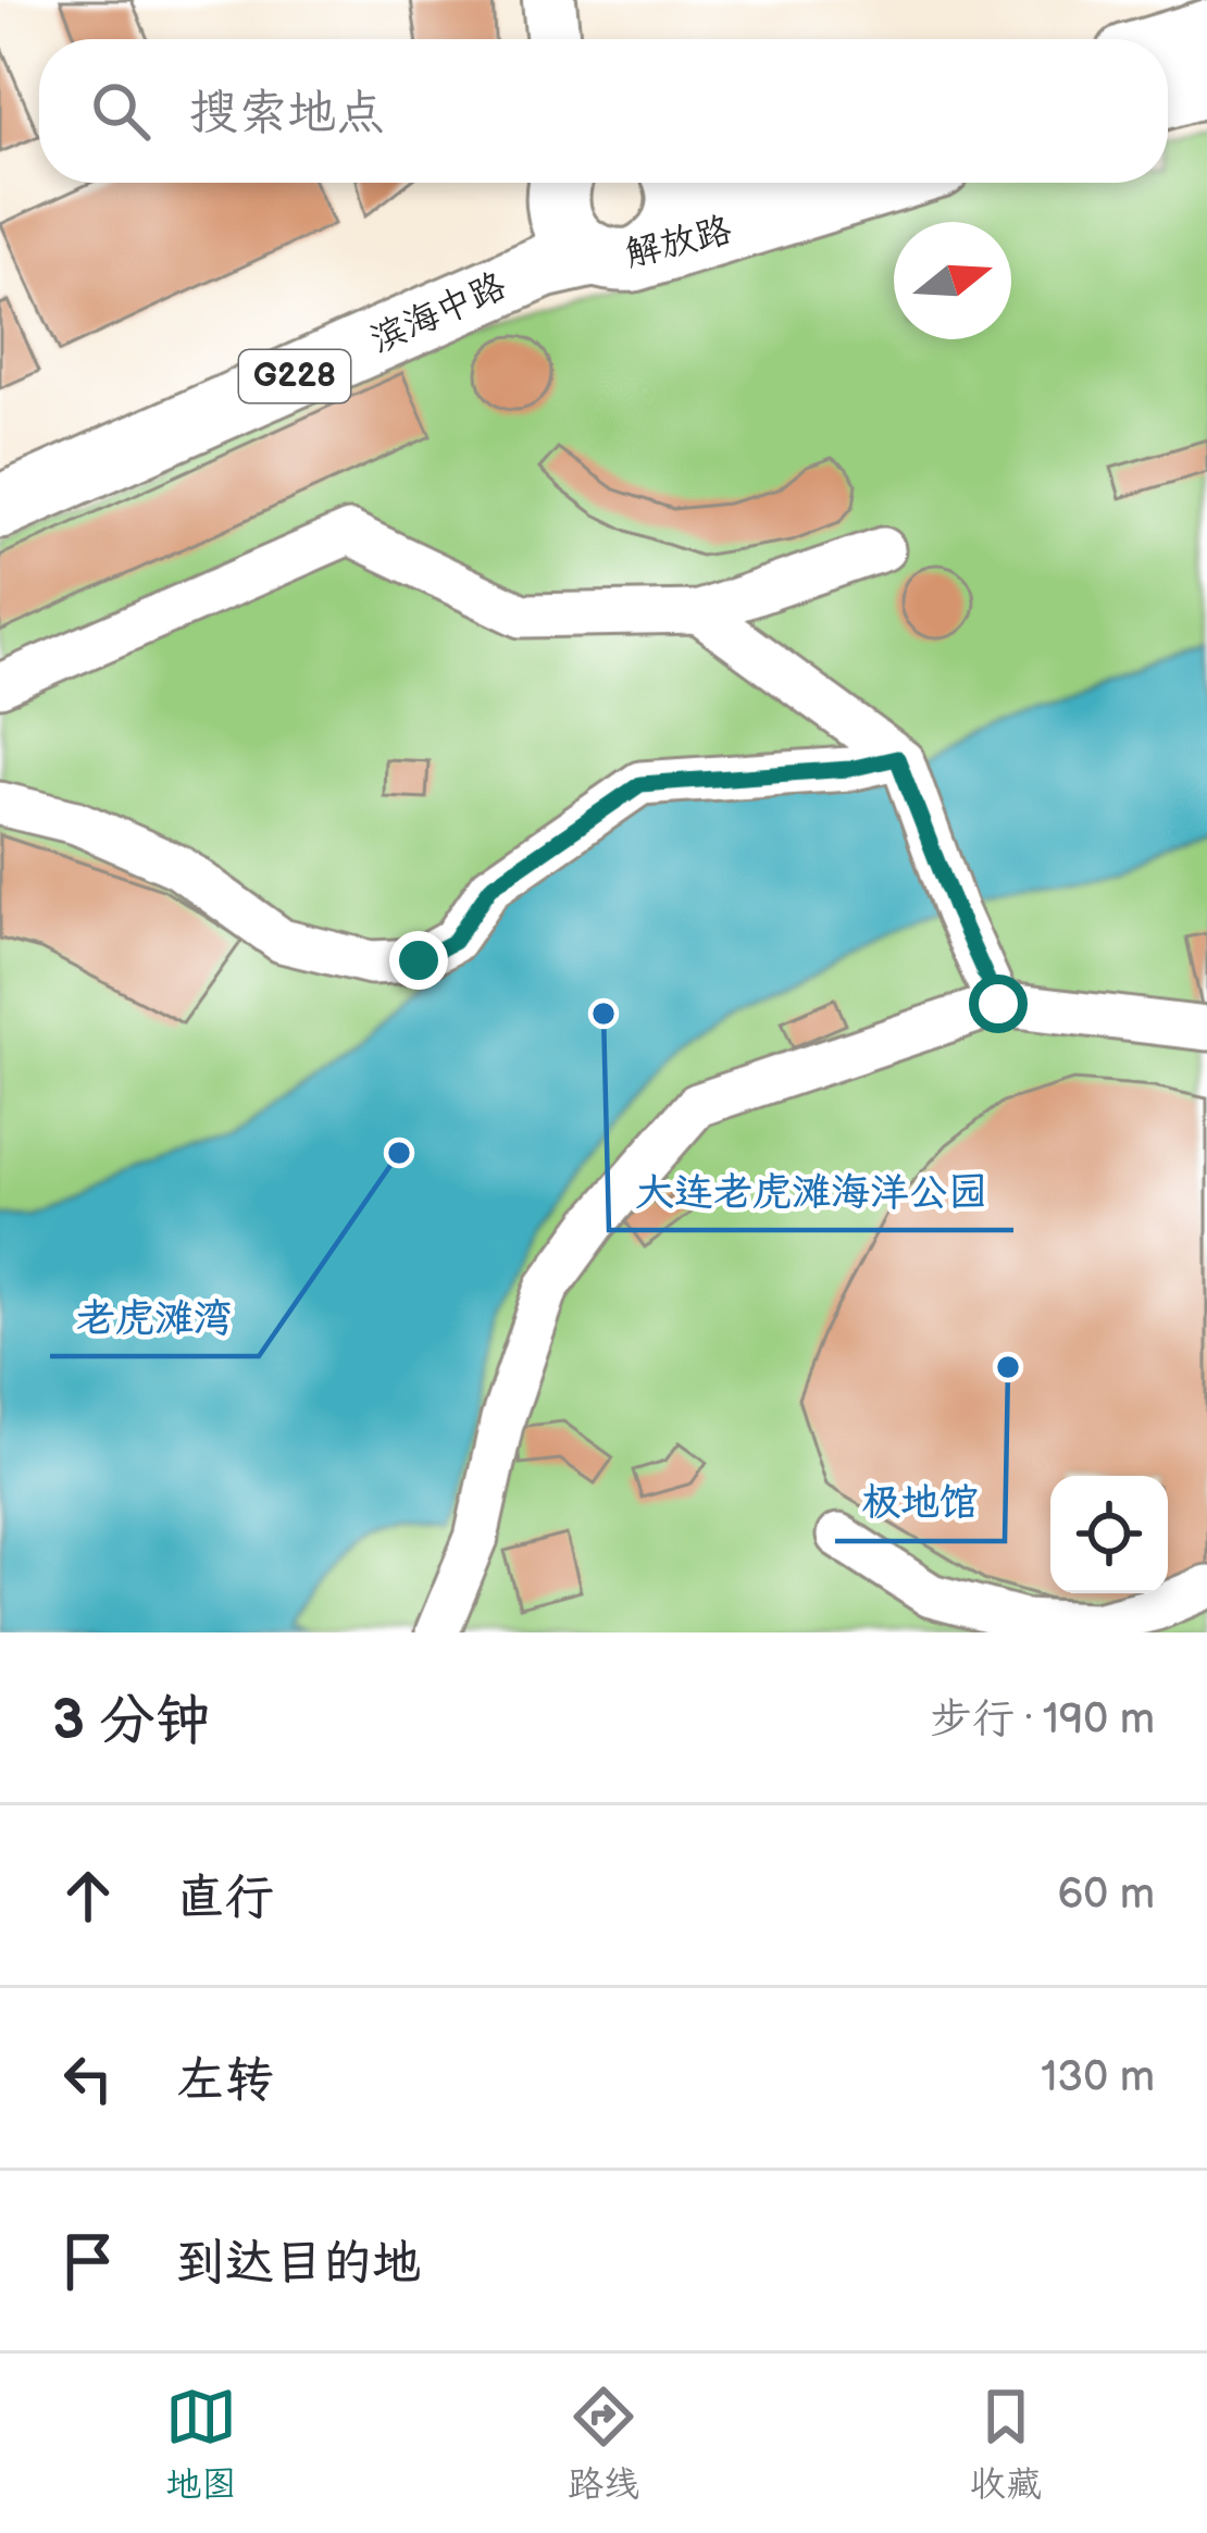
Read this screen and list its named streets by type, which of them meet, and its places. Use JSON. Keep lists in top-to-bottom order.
{
  "streets": {
    "highway": ["解放路", "滨海中路", "G228"]
  },
  "crossings": [
    ["解放路", "滨海中路"]
  ],
  "places": ["大连老虎滩海洋公园", "老虎滩湾", "极地馆"],
  "north": "right",
  "page": {
    "search": "搜索地点",
    "heading": ["3 分钟", "步行 · 190 m"],
    "list": [
      ["直行", "60 m"],
      ["左转", "130 m"],
      "到达目的地"
    ],
    "nav": ["地图", "路线", "收藏"]
  }
}
